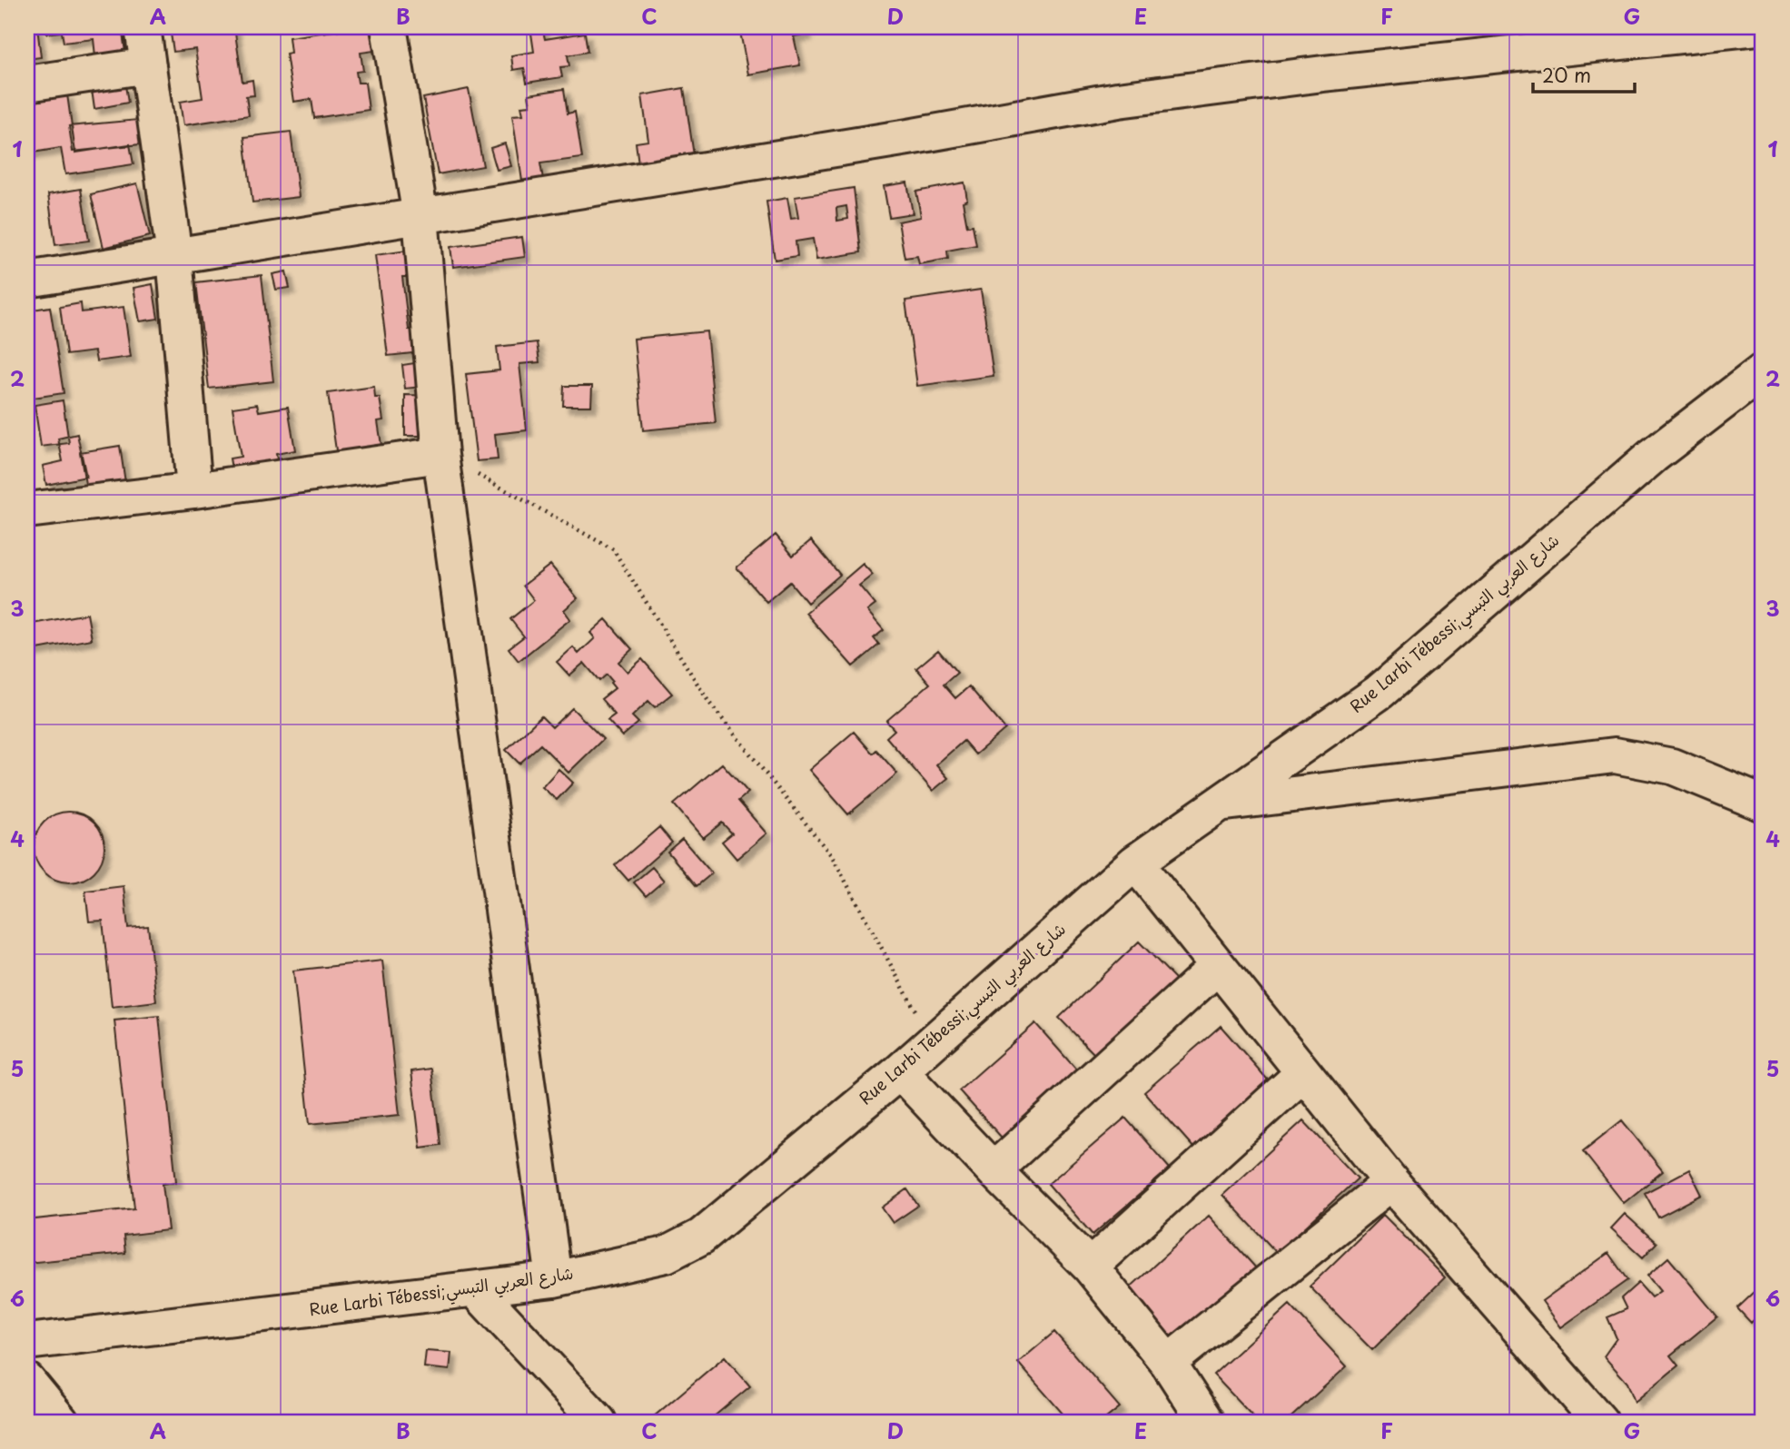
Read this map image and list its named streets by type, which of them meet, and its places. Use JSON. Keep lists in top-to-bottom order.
{
  "streets": {
    "street": ["Rue Larbi Tébessi;شارع العربي التبسي"]
  },
  "scale_bar": "20 m",
  "grid": {
    "columns": [
      "A",
      "B",
      "C",
      "D",
      "E",
      "F",
      "G"
    ],
    "rows": [
      "1",
      "2",
      "3",
      "4",
      "5",
      "6"
    ]
  }
}
